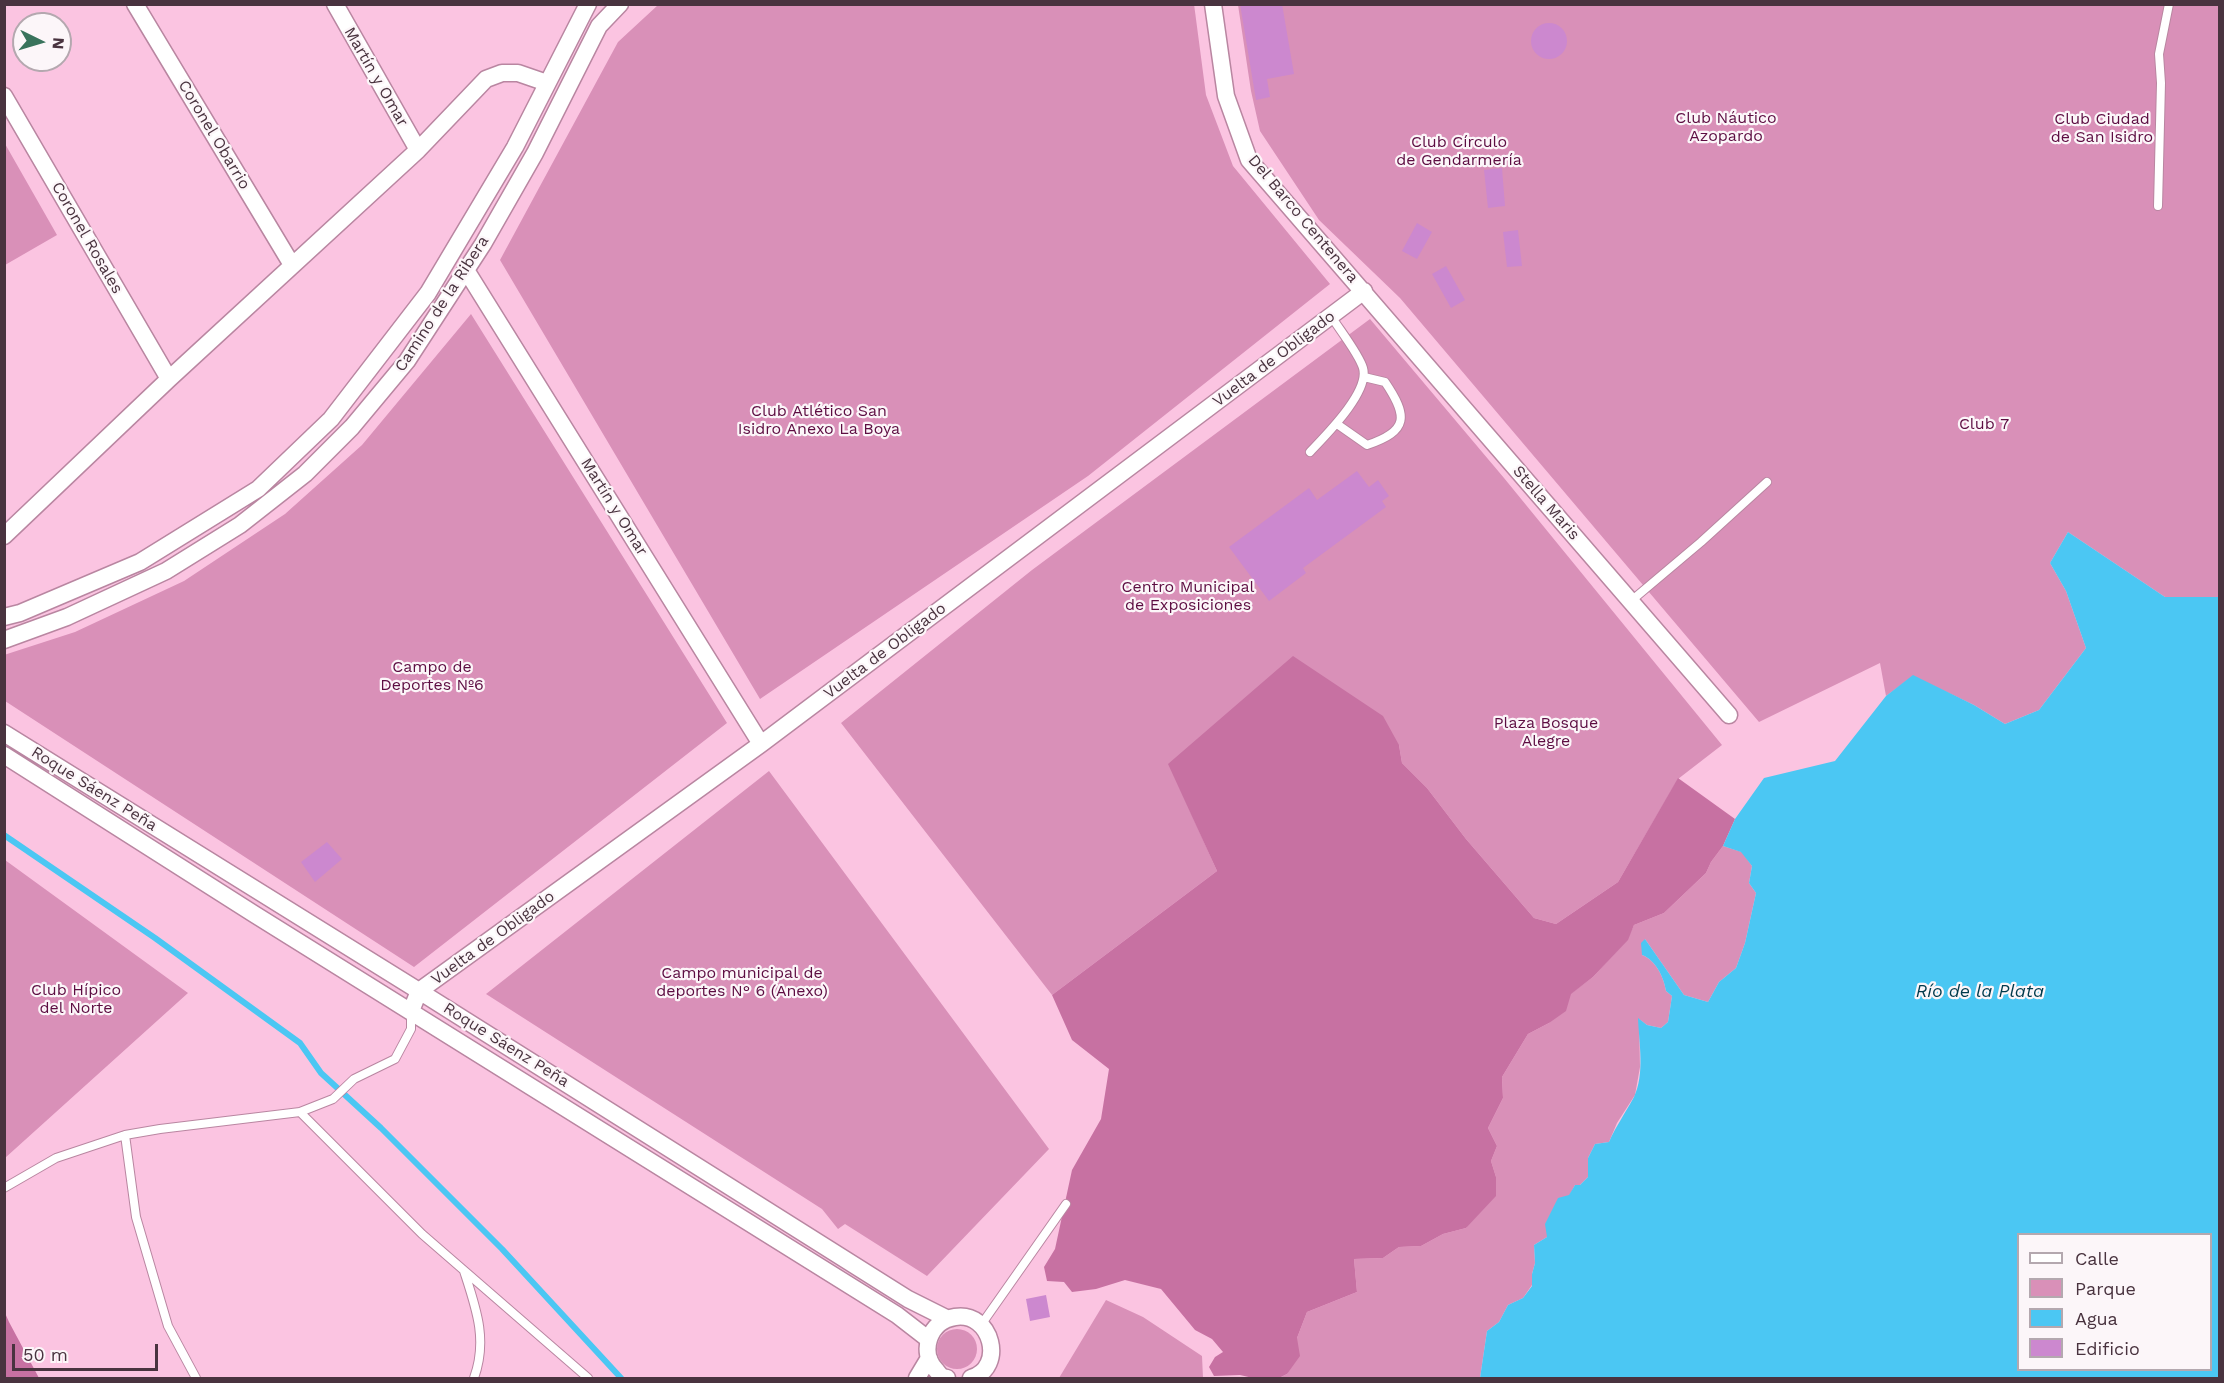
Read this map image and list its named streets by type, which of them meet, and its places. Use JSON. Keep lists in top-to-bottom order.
{
  "streets": {
    "street": [
      "Martín y Omar",
      "Coronel Obarrio",
      "Del Barco Centenera",
      "Coronel Rosales",
      "Camino de la Ribera",
      "Vuelta de Obligado",
      "Stella Maris",
      "Roque Sáenz Peña"
    ]
  },
  "crossings": [
    ["Martín y Omar", "Camino de la Ribera"],
    ["Martín y Omar", "Vuelta de Obligado"],
    ["Del Barco Centenera", "Vuelta de Obligado"],
    ["Del Barco Centenera", "Stella Maris"],
    ["Vuelta de Obligado", "Stella Maris"],
    ["Vuelta de Obligado", "Roque Sáenz Peña"]
  ],
  "water": ["Río de la Plata"],
  "parks": [
    "Club Náutico Azopardo",
    "Club Ciudad de San Isidro",
    "Club Círculo de Gendarmería",
    "Club Atlético San Isidro Anexo La Boya",
    "Club 7",
    "Centro Municipal de Exposiciones",
    "Campo de Deportes Nº6",
    "Plaza Bosque Alegre",
    "Campo municipal de deportes N° 6 (Anexo)",
    "Club Hípico del Norte"
  ],
  "legend": [
    "Calle",
    "Parque",
    "Agua",
    "Edificio"
  ],
  "scale_bar": "50 m",
  "north": "right"
}
